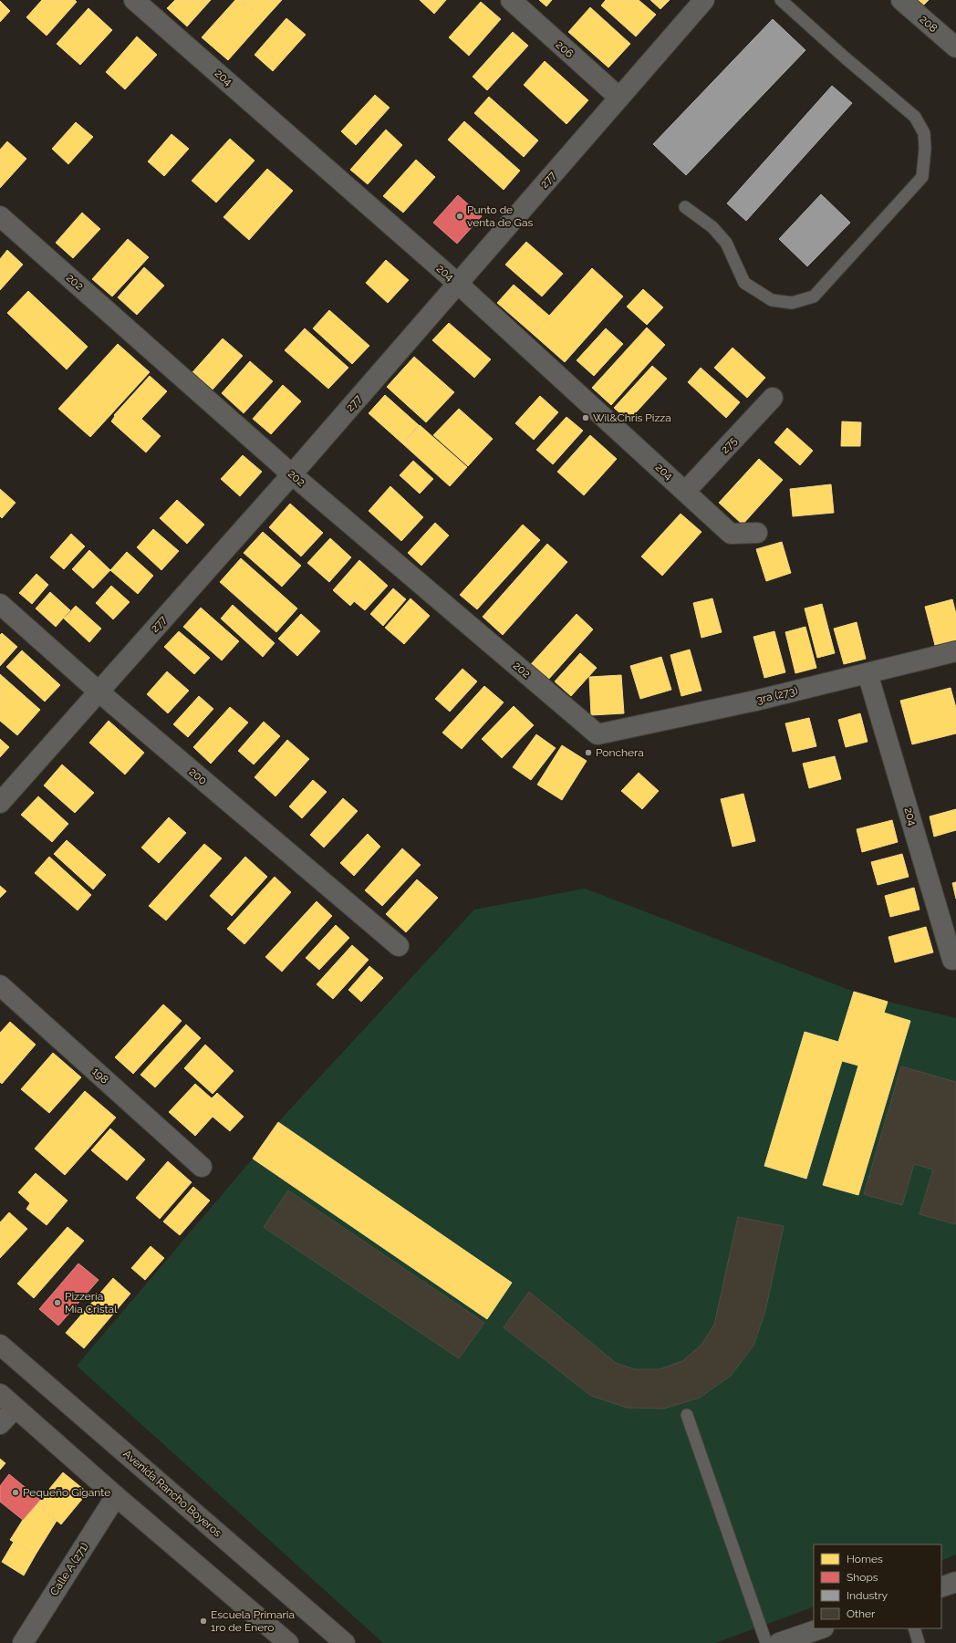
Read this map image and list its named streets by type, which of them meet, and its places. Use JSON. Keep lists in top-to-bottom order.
{
  "streets": {
    "highway": ["Avenida Rancho Boyeros"],
    "street": [
      "208",
      "206",
      "204",
      "277",
      "202",
      "275",
      "3ra (273)",
      "200",
      "198",
      "Calle A (271)"
    ]
  },
  "crossings": [
    ["206", "277"],
    ["204", "277"],
    ["204", "275"],
    ["204", "3ra (273)"],
    ["277", "202"],
    ["277", "200"],
    ["202", "3ra (273)"]
  ],
  "places": [
    "Punto de venta de Gas",
    "Wil&Chris Pizza",
    "Ponchera",
    "Pizzería Mía Cristal",
    "Pequeño Gigante",
    "Escuela Primaria 1ro de Enero"
  ],
  "legend": [
    "Homes",
    "Shops",
    "Industry",
    "Other"
  ]
}
